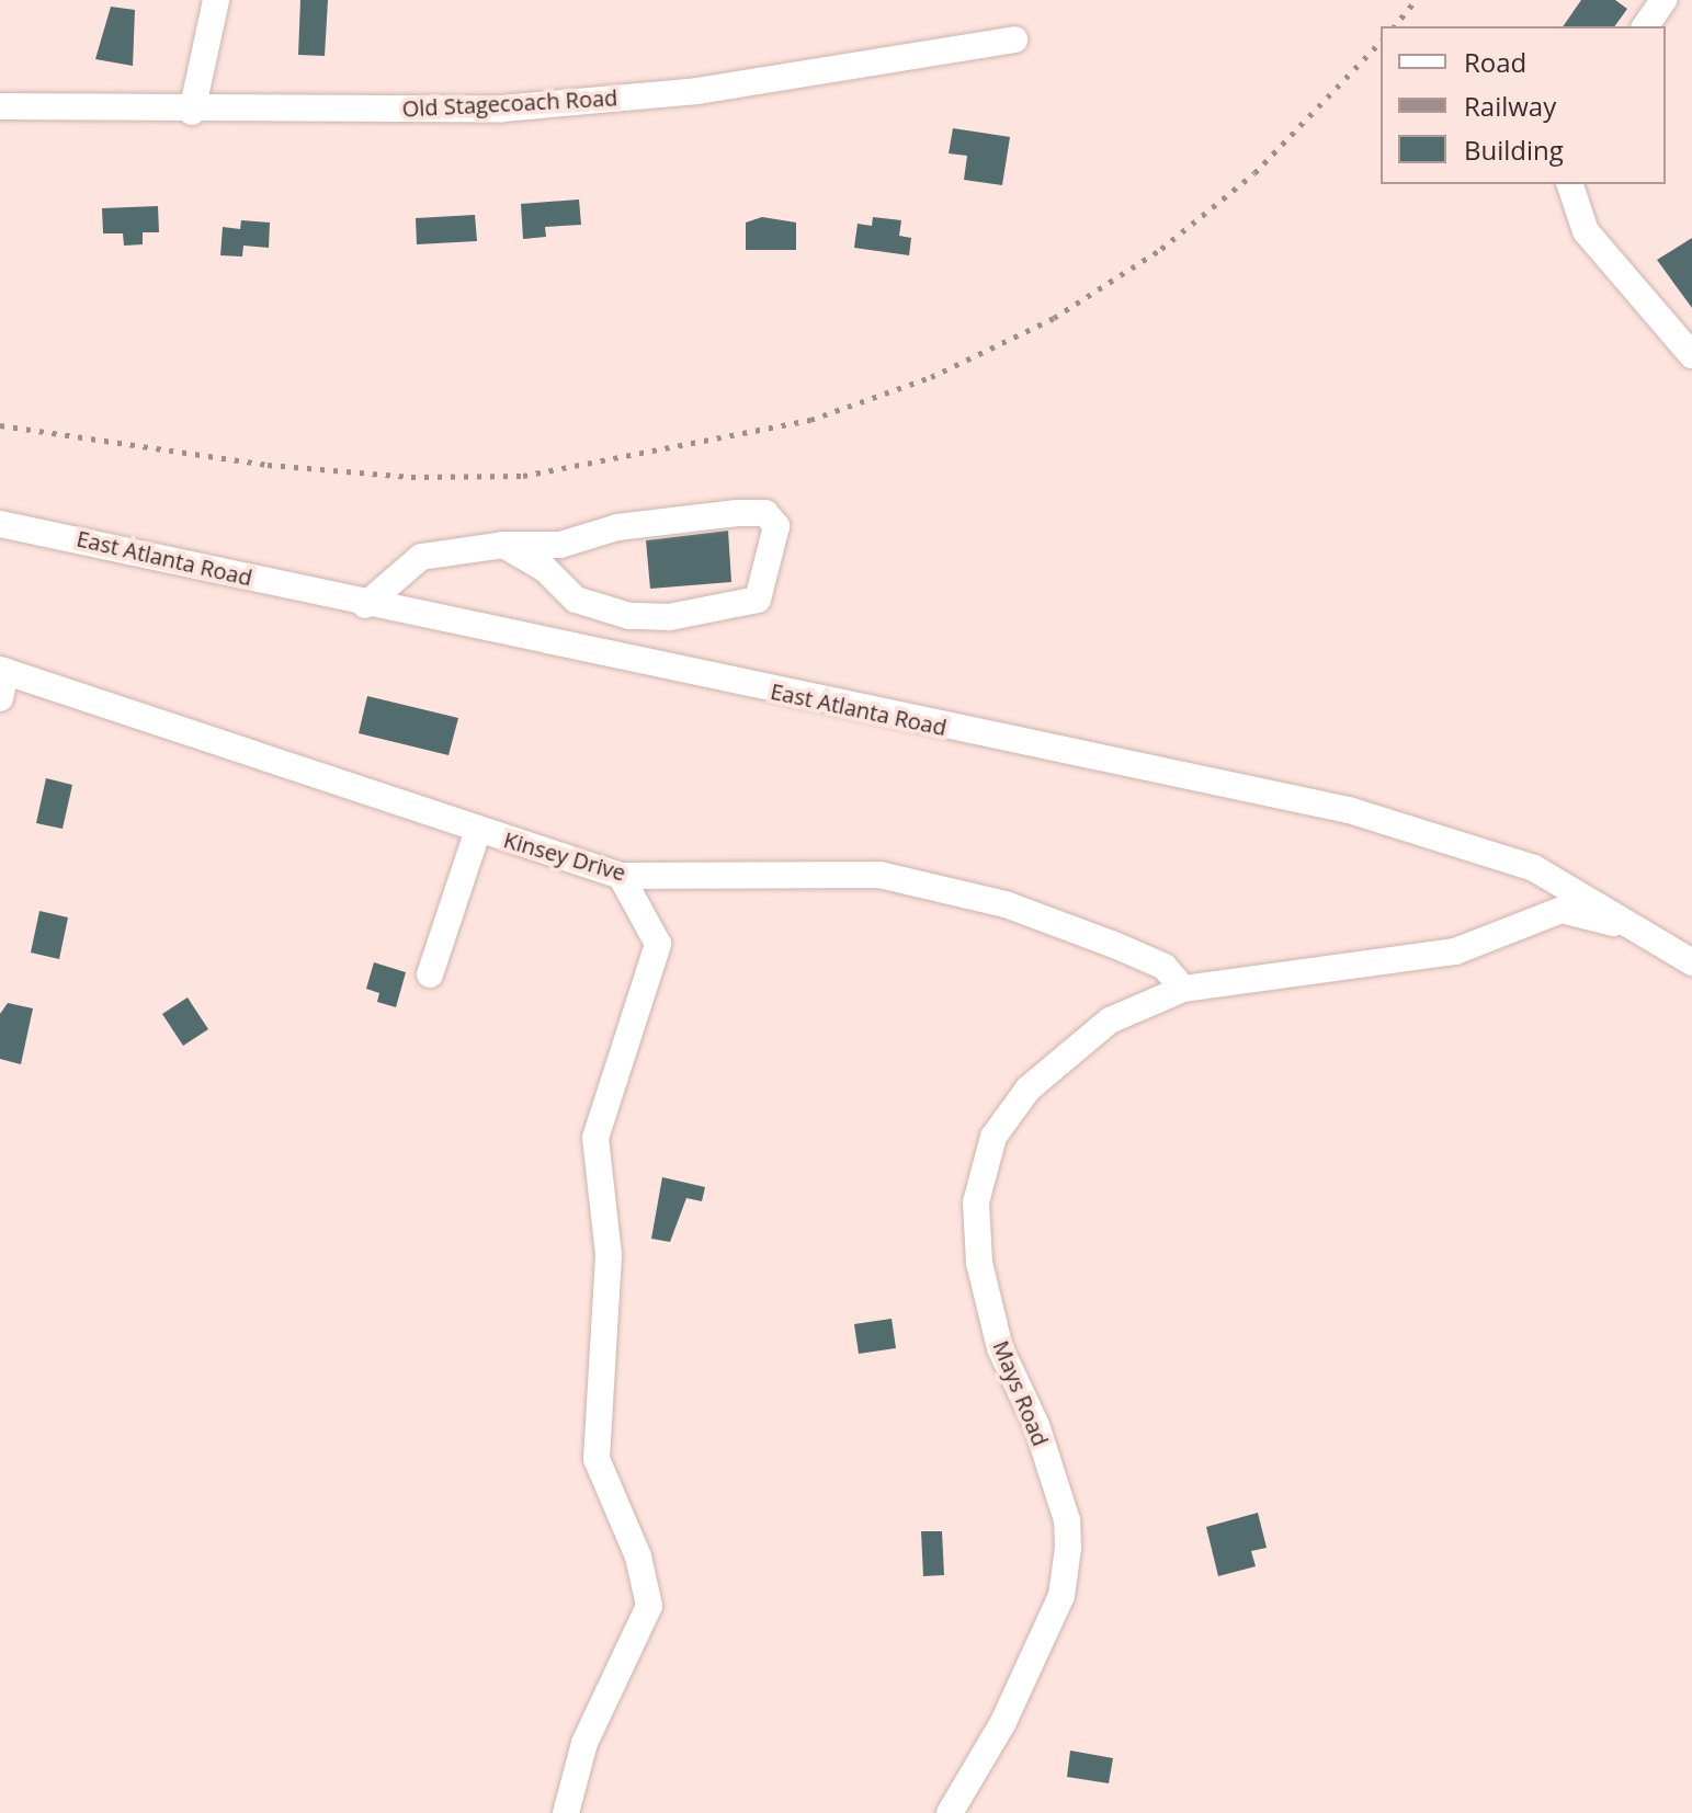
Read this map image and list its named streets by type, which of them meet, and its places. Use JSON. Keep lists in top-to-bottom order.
{
  "streets": {
    "street": [
      "Old Stagecoach Road",
      "East Atlanta Road",
      "Kinsey Drive",
      "Mays Road"
    ]
  },
  "crossings": [
    ["East Atlanta Road", "Mays Road"],
    ["Kinsey Drive", "Mays Road"]
  ],
  "legend": ["Road", "Railway", "Building"]
}
